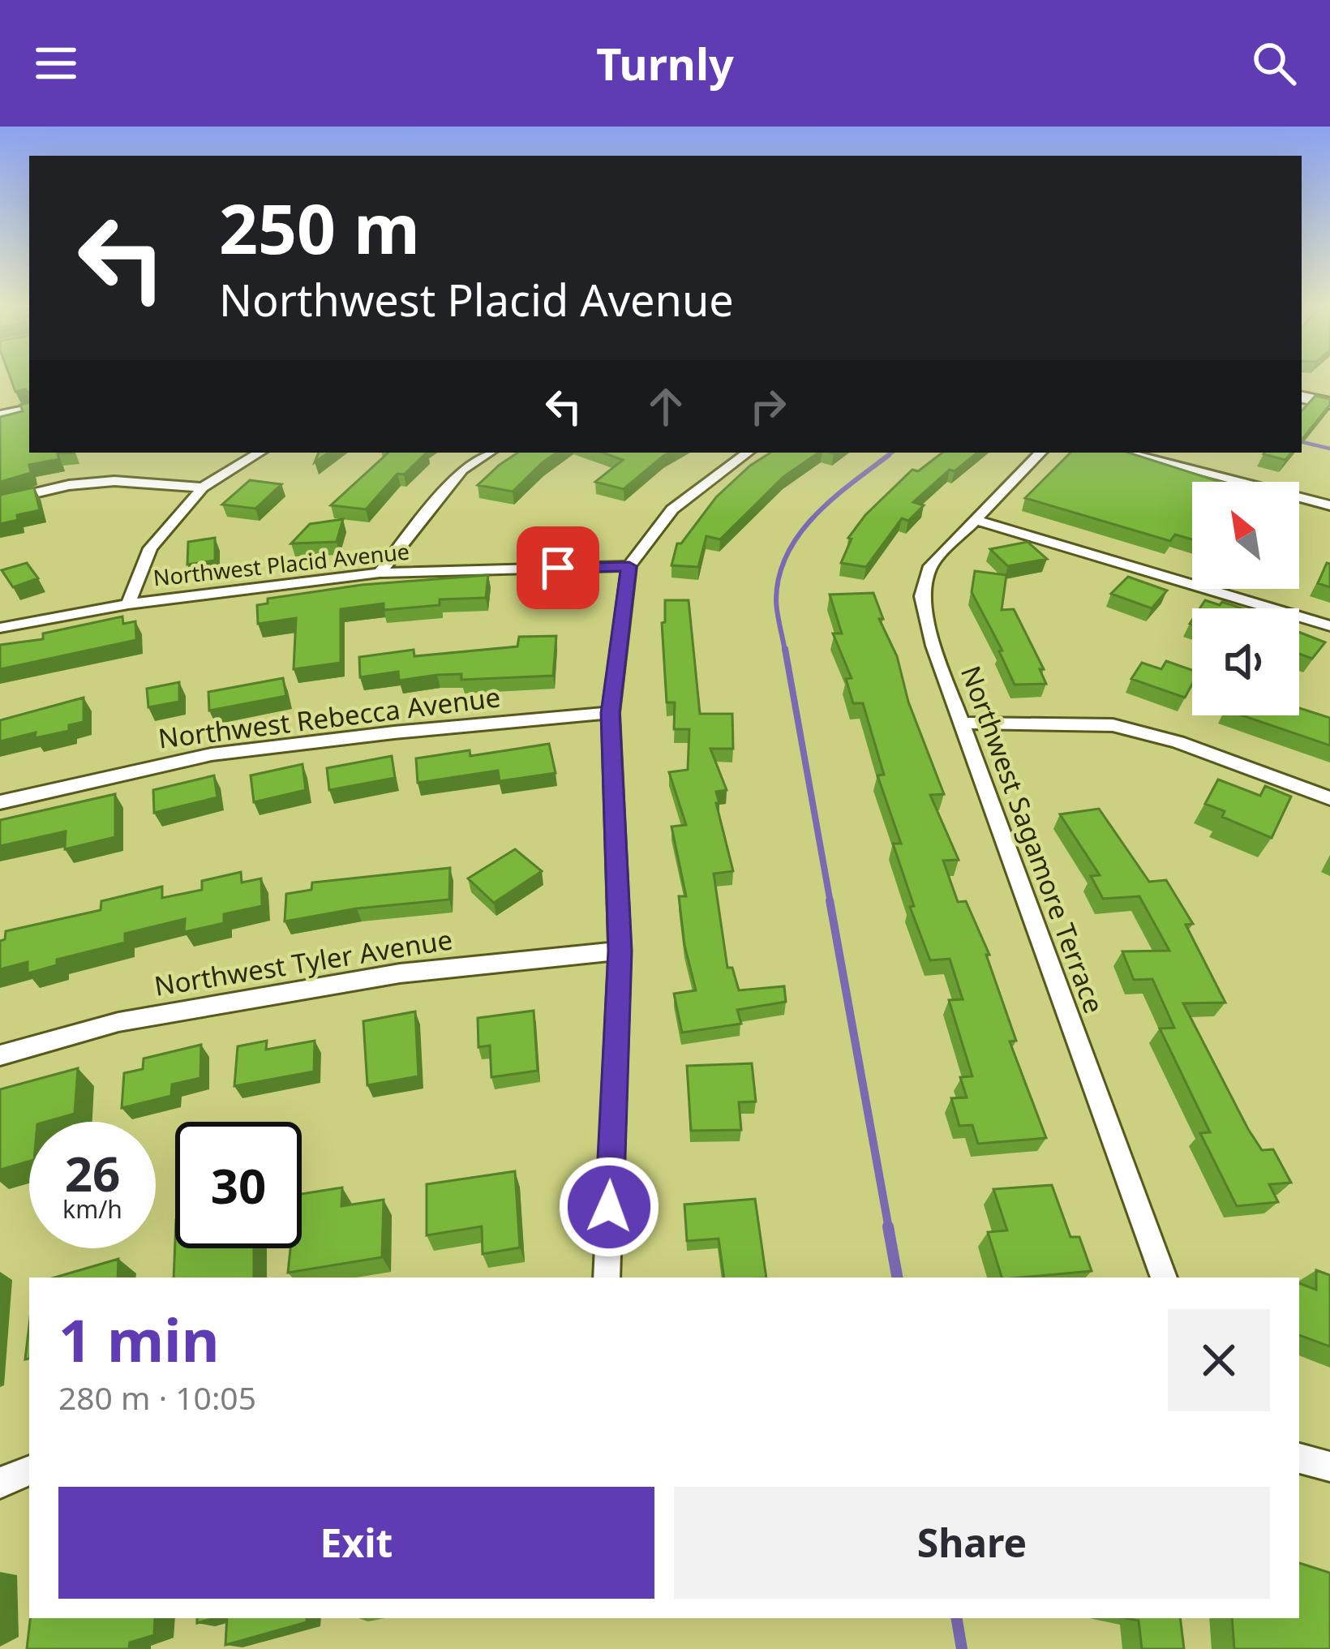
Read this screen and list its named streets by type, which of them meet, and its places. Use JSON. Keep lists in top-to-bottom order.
{
  "streets": {
    "street": [
      "Northwest Placid Avenue",
      "Northwest Rebecca Avenue",
      "Northwest Sagamore Terrace",
      "Northwest Tyler Avenue"
    ]
  },
  "north": "top left",
  "page": {
    "header": "Turnly",
    "turn": ["250 m", "Northwest Placid Avenue"],
    "speed": "26 km/h",
    "limit": "30",
    "heading": ["1 min", "280 m · 10:05"],
    "buttons": ["Exit", "Share"]
  }
}
